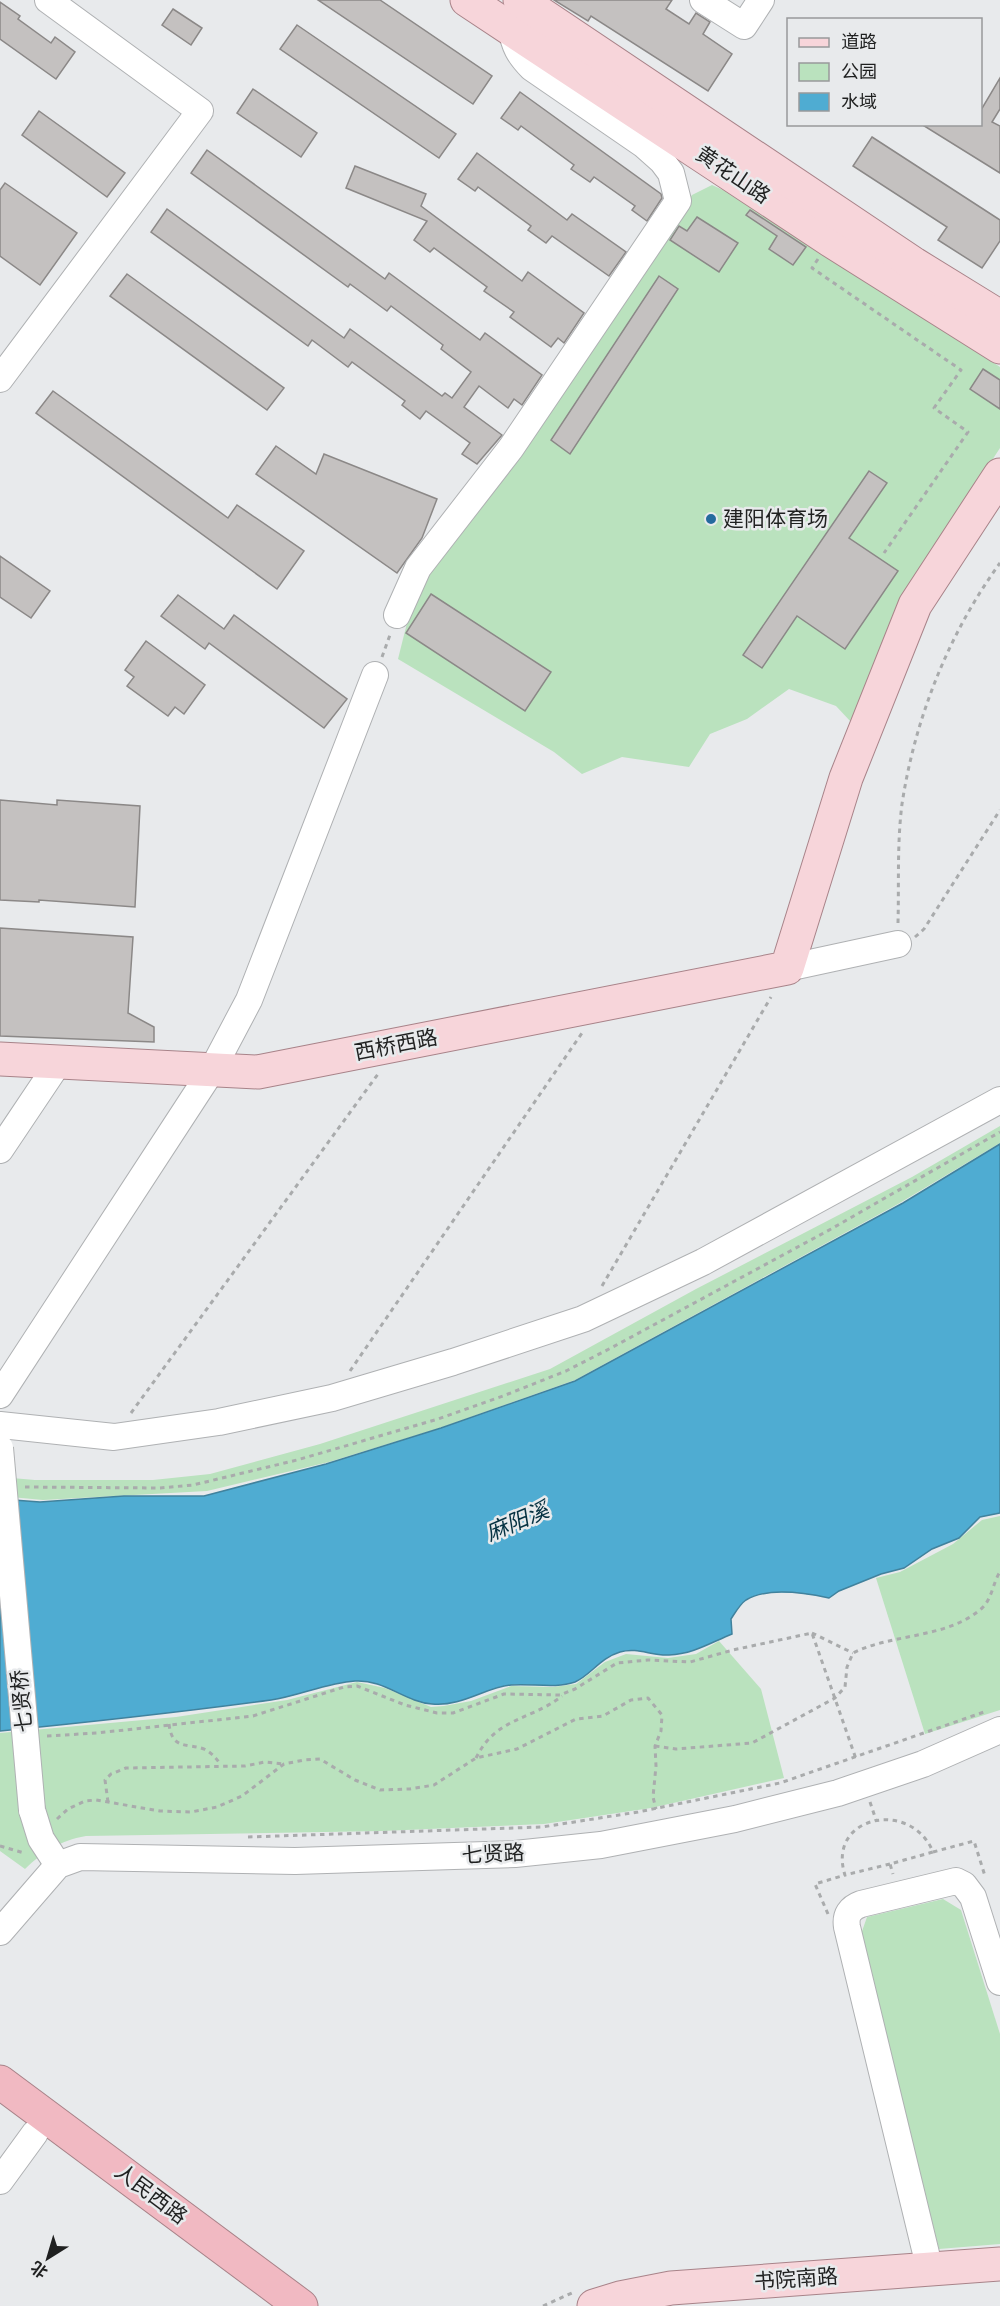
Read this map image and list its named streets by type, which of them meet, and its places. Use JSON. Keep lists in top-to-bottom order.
{
  "streets": {
    "highway": ["人民西路"],
    "main road": ["黄花山路", "西桥西路", "书院南路"],
    "street": ["七贤桥", "七贤路"]
  },
  "crossings": [
    ["七贤桥", "七贤路"]
  ],
  "water": ["麻阳溪"],
  "places": ["建阳体育场"],
  "legend": ["道路", "公园", "水域"],
  "north": "bottom left"
}
